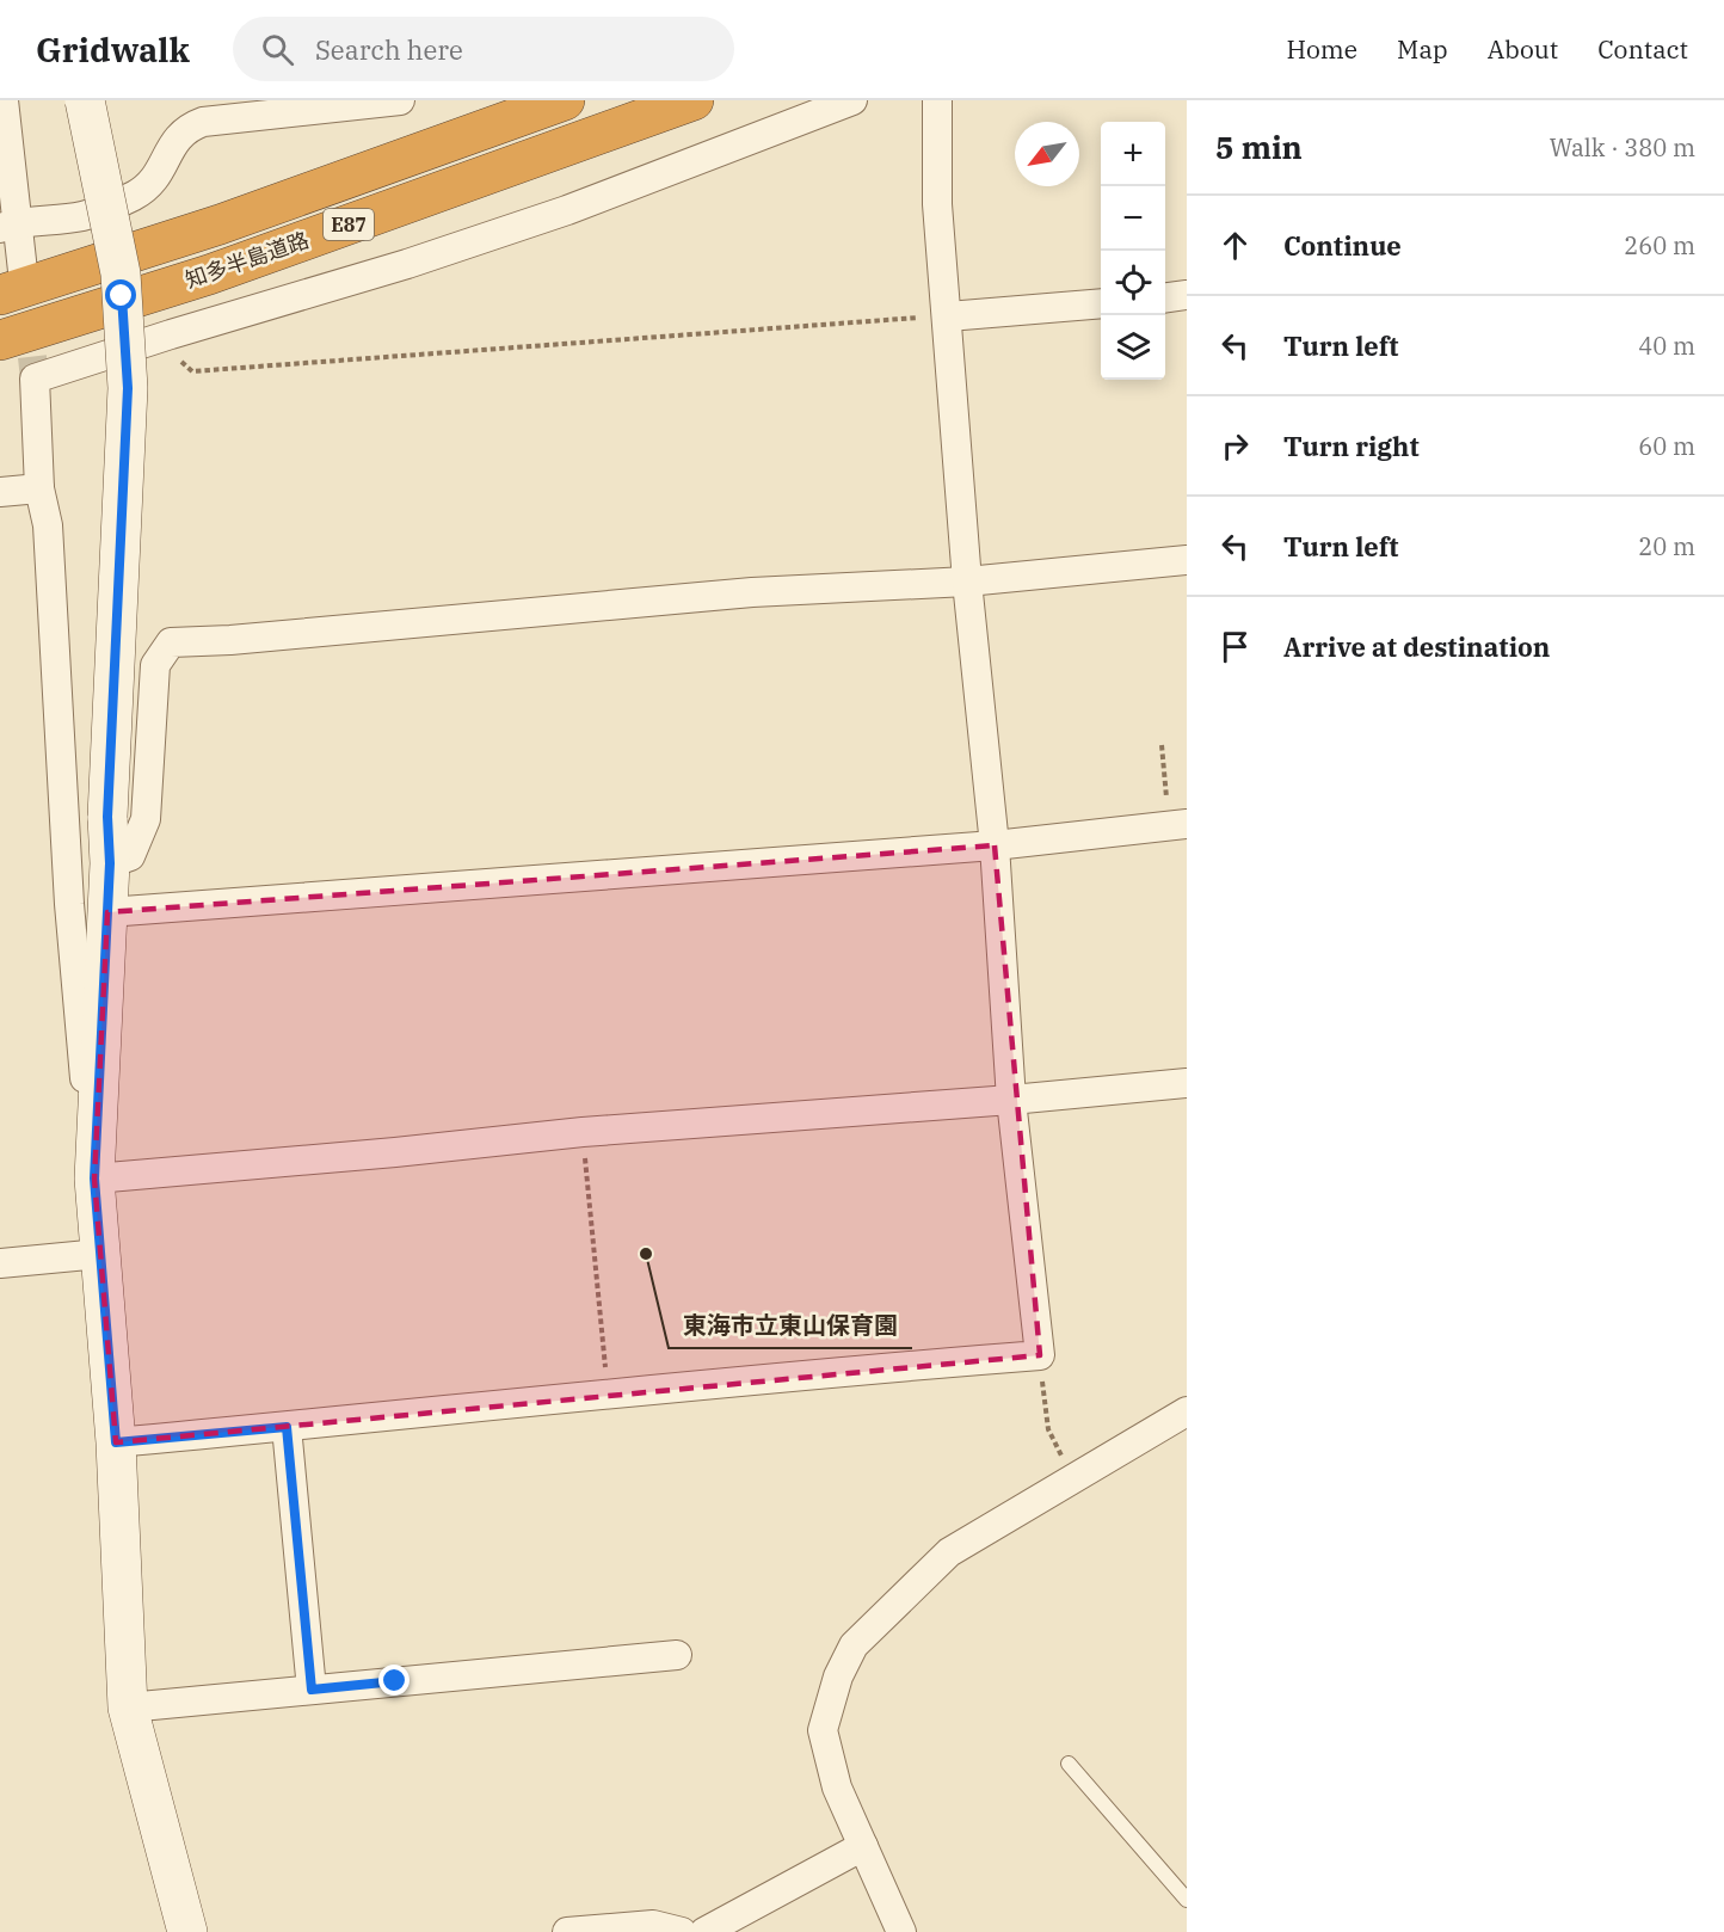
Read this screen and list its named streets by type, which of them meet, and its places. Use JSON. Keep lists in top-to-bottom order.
{
  "streets": {
    "highway": ["E87", "知多半島道路"]
  },
  "places": ["東海市立東山保育園"],
  "north": "bottom left",
  "page": {
    "header": "Gridwalk",
    "search": "Search here",
    "nav": [
      "Home",
      "Map",
      "About",
      "Contact"
    ],
    "heading": ["5 min", "Walk · 380 m"],
    "map_buttons": ["+", "−"],
    "list": [
      ["Continue", "260 m"],
      ["Turn left", "40 m"],
      ["Turn right", "60 m"],
      ["Turn left", "20 m"],
      "Arrive at destination"
    ]
  }
}
